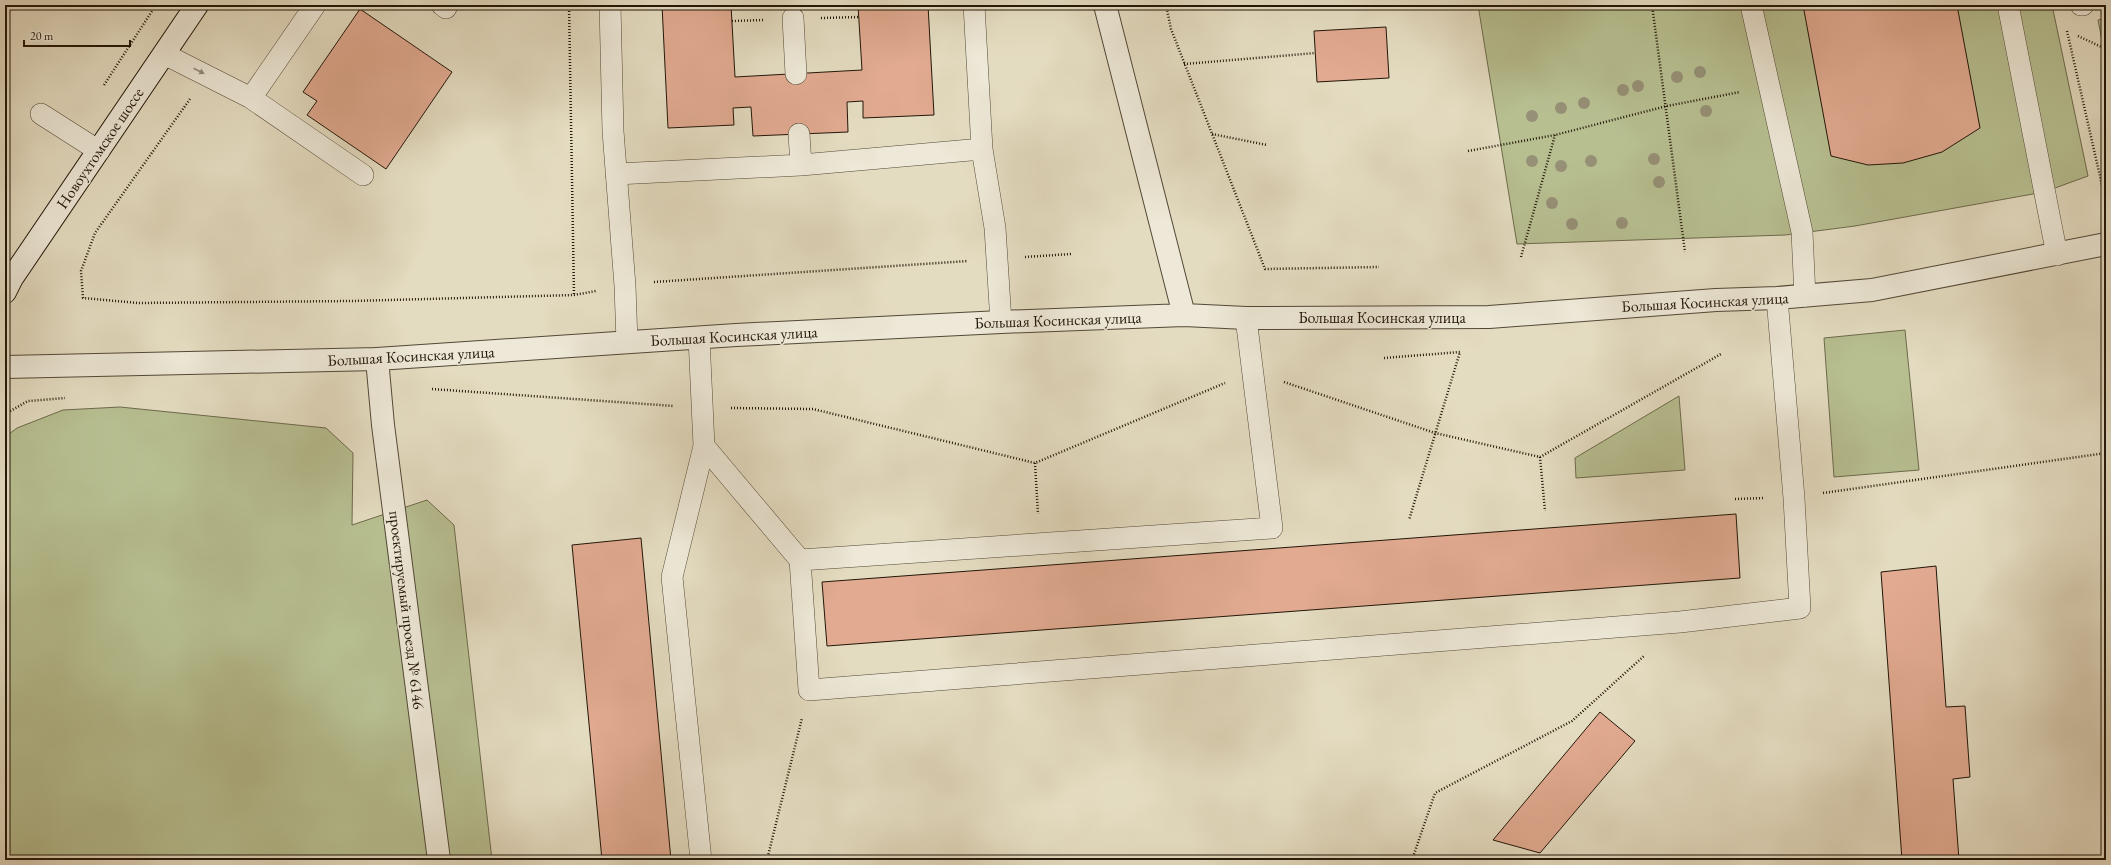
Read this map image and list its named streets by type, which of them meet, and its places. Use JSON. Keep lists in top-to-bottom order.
{
  "streets": {
    "street": ["Новоухтомское шоссе", "Большая Косинская улица", "проектируемый проезд № 6146"]
  },
  "crossings": [
    ["Большая Косинская улица", "проектируемый проезд № 6146"]
  ],
  "scale_bar": "20 m"
}
